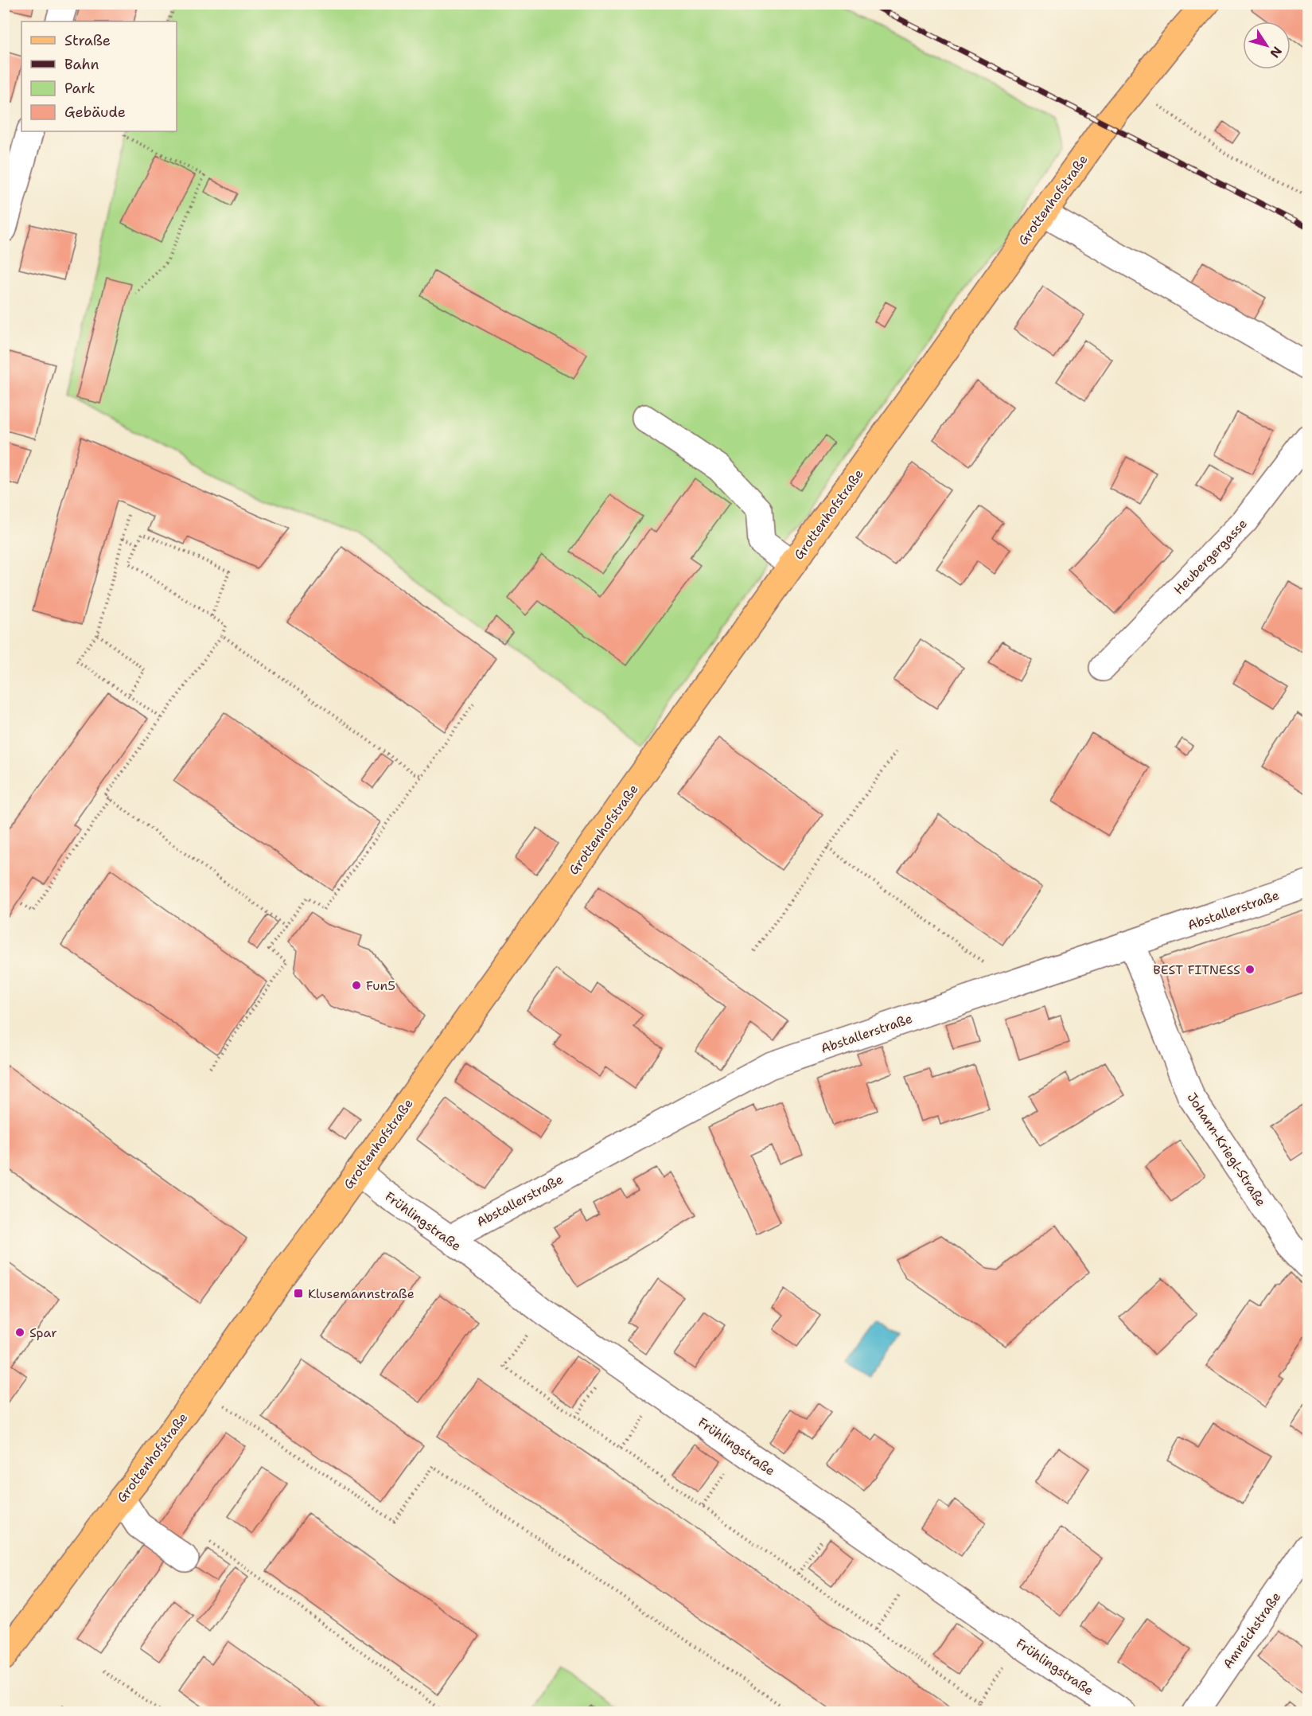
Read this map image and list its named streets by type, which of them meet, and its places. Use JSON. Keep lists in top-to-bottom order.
{
  "streets": {
    "main road": ["Grottenhofstraße"],
    "street": [
      "Heubergergasse",
      "Abstallerstraße",
      "Johann-Kriegl-Straße",
      "Frühlingstraße",
      "Amreichstraße"
    ]
  },
  "crossings": [
    ["Grottenhofstraße", "Frühlingstraße"],
    ["Abstallerstraße", "Johann-Kriegl-Straße"],
    ["Abstallerstraße", "Frühlingstraße"]
  ],
  "places": {
    "other": ["BEST FITNESS", "Fun5", "Spar"],
    "transit": ["Klusemannstraße"]
  },
  "legend": [
    "Straße",
    "Bahn",
    "Park",
    "Gebäude"
  ],
  "north": "bottom right"
}
